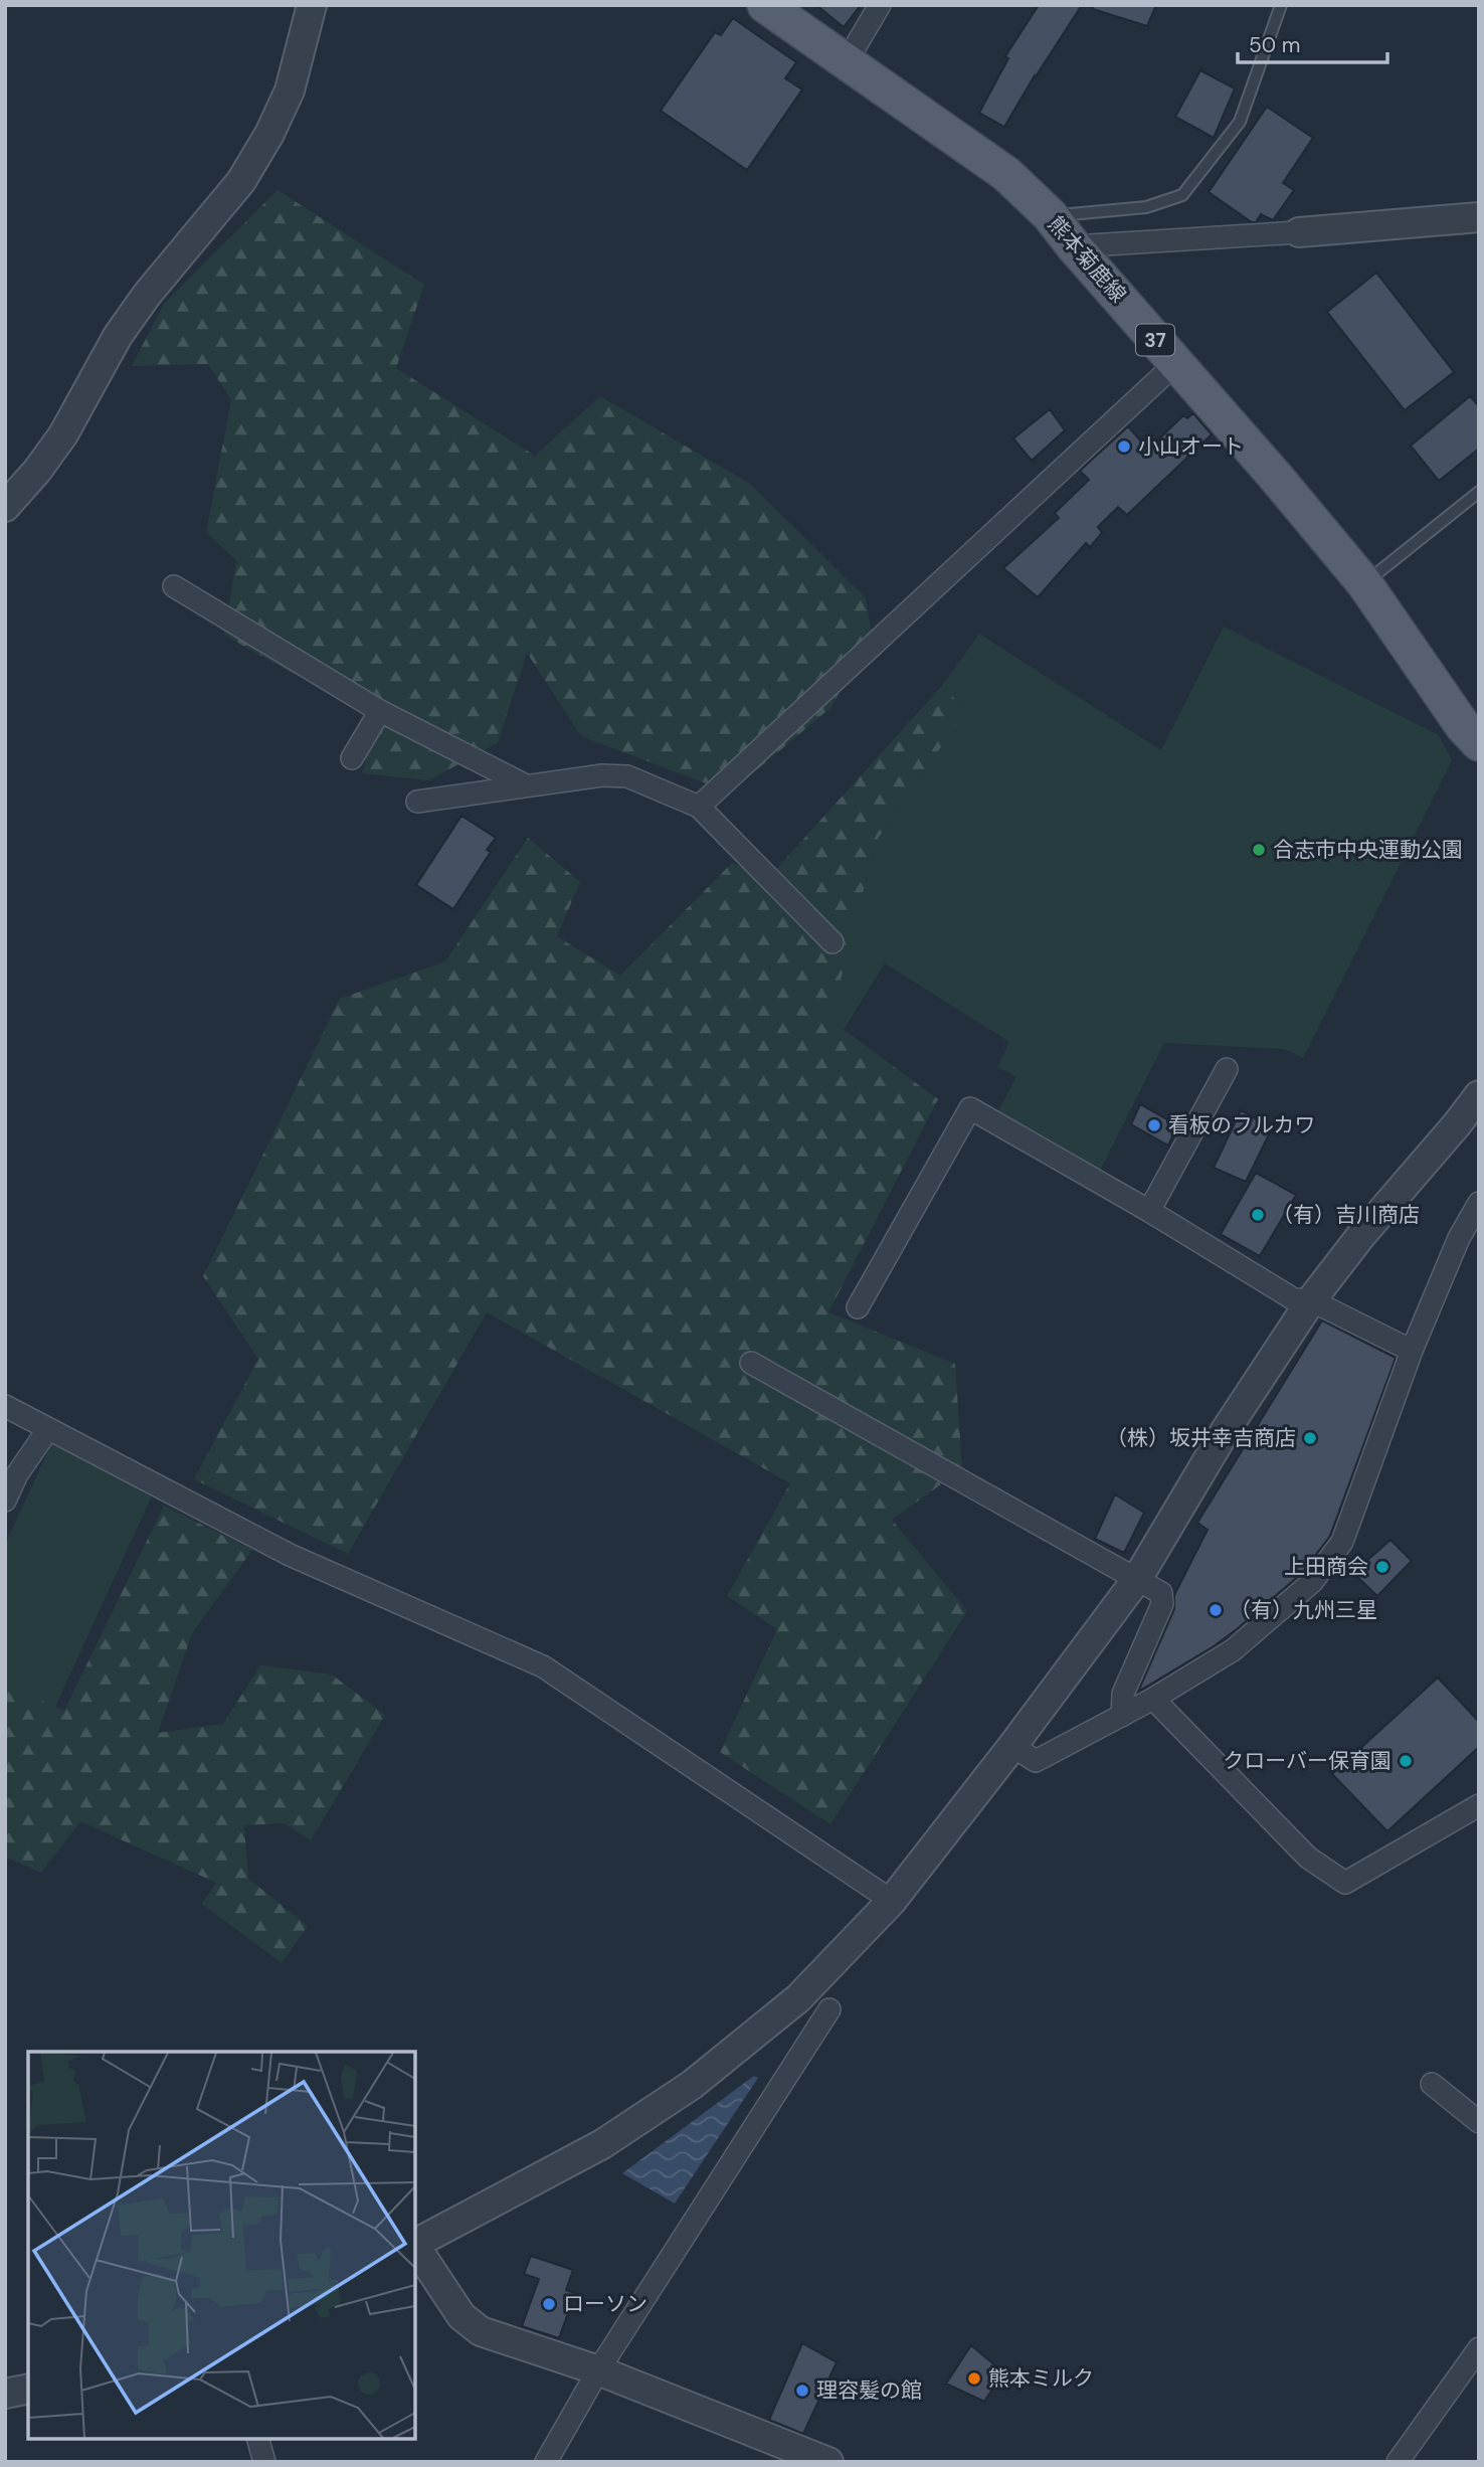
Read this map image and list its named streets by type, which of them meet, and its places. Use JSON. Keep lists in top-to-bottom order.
{
  "streets": {
    "main road": ["熊本菊鹿線", "37"]
  },
  "places": [
    "小山オート",
    "合志市中央運動公園",
    "看板のフルカワ",
    "（有）吉川商店",
    "（株）坂井幸吉商店",
    "上田商会",
    "（有）九州三星",
    "クローバー保育園",
    "ローソン",
    "熊本ミルク",
    "理容髪の館"
  ],
  "scale_bar": "50 m"
}
